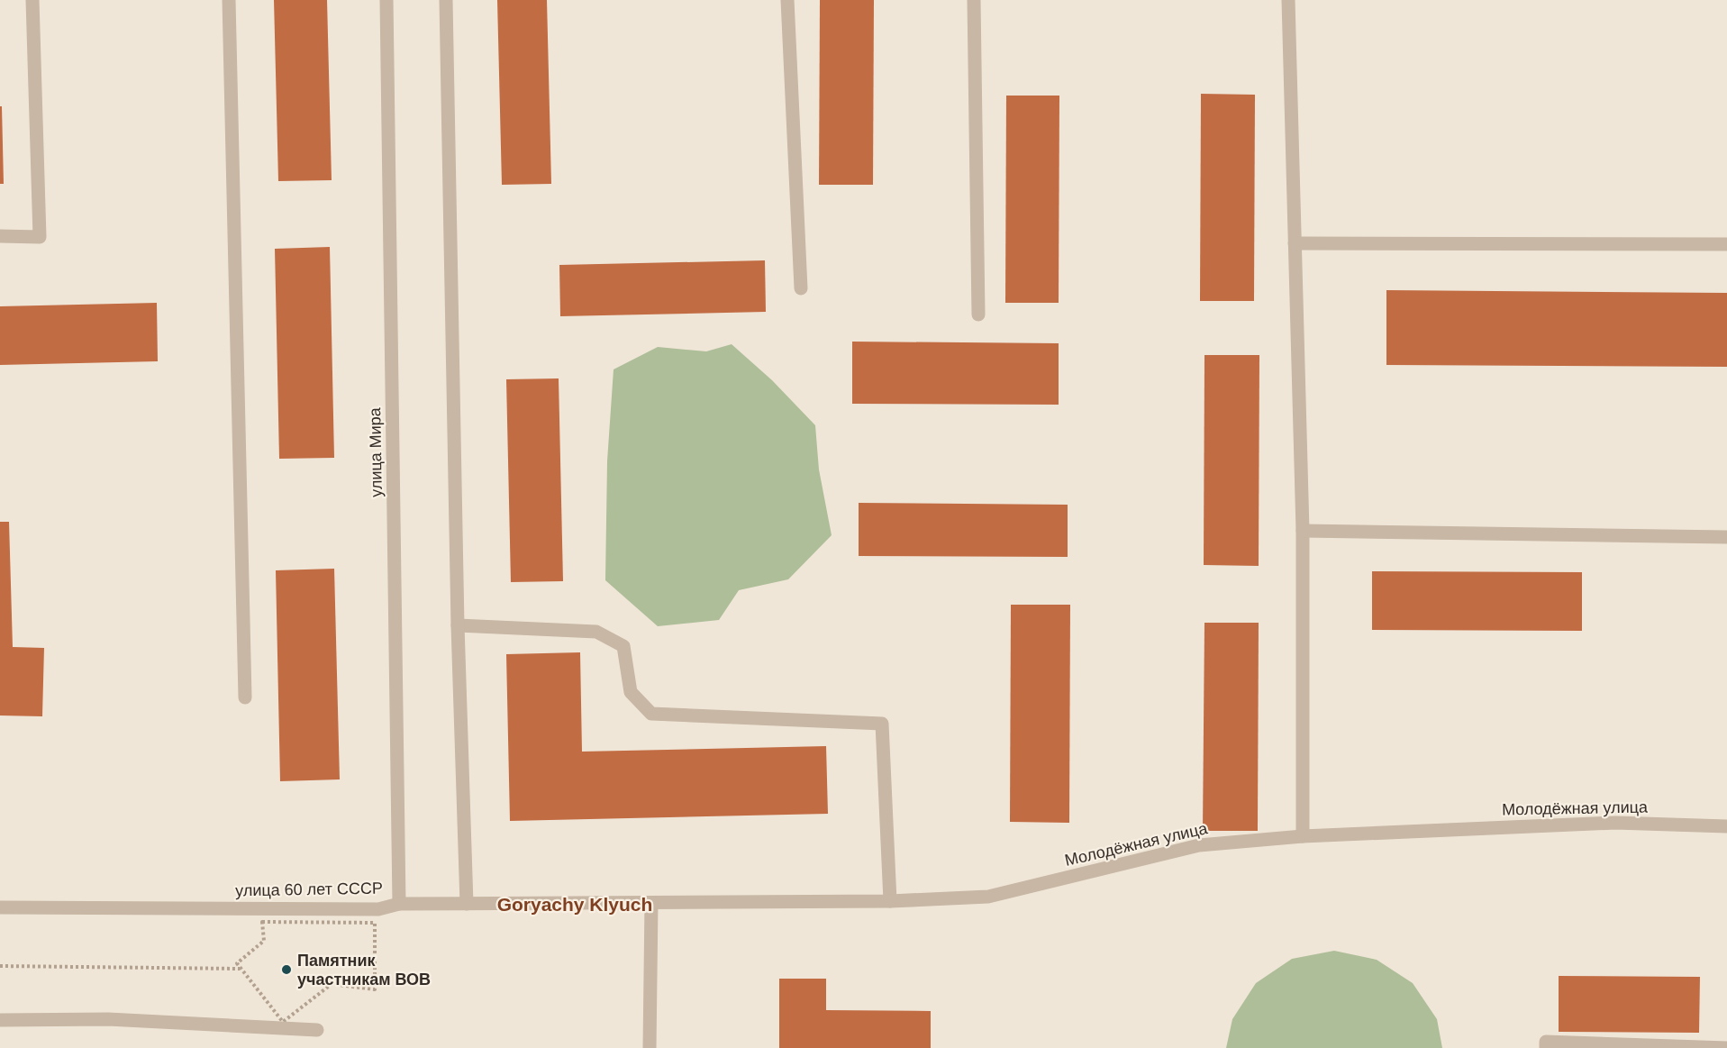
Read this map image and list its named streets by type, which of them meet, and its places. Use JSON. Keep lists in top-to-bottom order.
{
  "streets": {
    "street": ["улица Мира", "Молодёжная улица", "улица 60 лет СССР"]
  },
  "crossings": [
    ["улица Мира", "улица 60 лет СССР"],
    ["Молодёжная улица", "улица 60 лет СССР"]
  ],
  "districts": ["Goryachy Klyuch"],
  "places": ["Памятник участникам ВОВ"]
}
